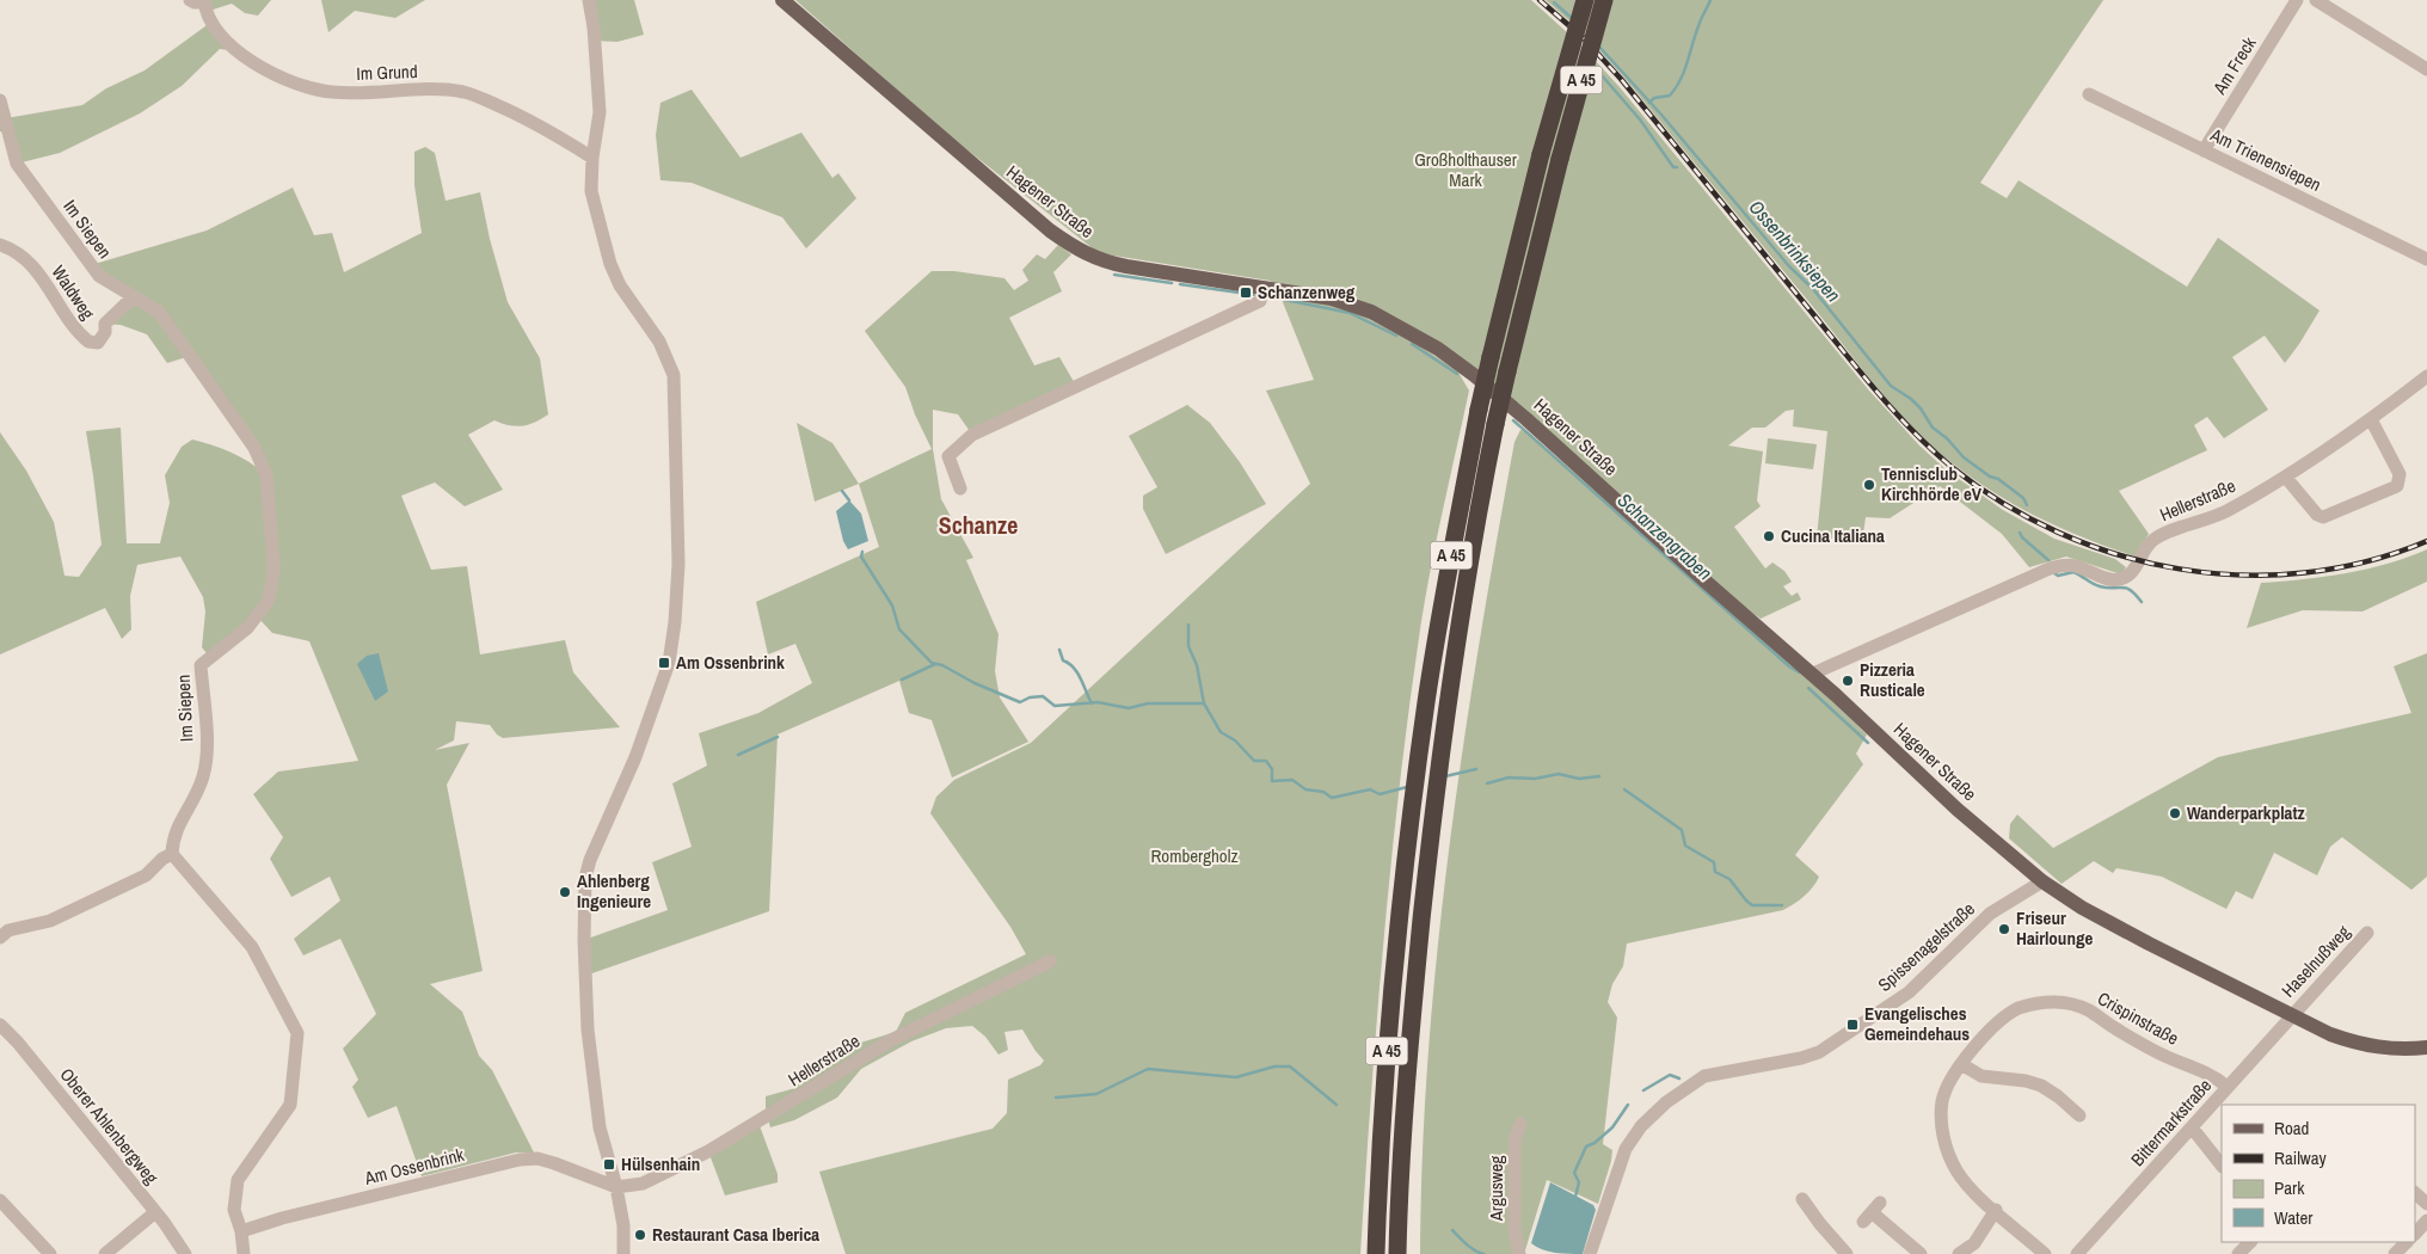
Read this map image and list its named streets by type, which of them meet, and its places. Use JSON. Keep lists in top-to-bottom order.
{
  "streets": {
    "highway": ["A 45"],
    "main road": ["Hagener Straße"],
    "street": [
      "Am Freck",
      "Im Grund",
      "Am Trienensiepen",
      "Im Siepen",
      "Waldweg",
      "Hellerstraße",
      "Spissenagelstraße",
      "Haselnußweg",
      "Crispinstraße",
      "Bittermarkstraße",
      "Oberer Ahlenbergweg",
      "Am Ossenbrink",
      "Argusweg"
    ]
  },
  "crossings": [
    ["Am Freck", "Am Trienensiepen"],
    ["Hagener Straße", "Hellerstraße"],
    ["Hagener Straße", "Spissenagelstraße"],
    ["Hagener Straße", "Haselnußweg"],
    ["Hagener Straße", "Bittermarkstraße"],
    ["Im Siepen", "Waldweg"],
    ["Hellerstraße", "Am Ossenbrink"],
    ["Haselnußweg", "Bittermarkstraße"],
    ["Crispinstraße", "Bittermarkstraße"]
  ],
  "districts": ["Schanze"],
  "water": ["Ossenbrinksiepen", "Schanzengraben"],
  "parks": ["Großholthauser Mark", "Rombergholz"],
  "places": {
    "transit": [
      "Schanzenweg",
      "Am Ossenbrink",
      "Evangelisches Gemeindehaus",
      "Hülsenhain"
    ],
    "other": [
      "Tennisclub Kirchhörde eV",
      "Cucina Italiana",
      "Pizzeria Rusticale",
      "Wanderparkplatz",
      "Ahlenberg Ingenieure",
      "Friseur Hairlounge",
      "Restaurant Casa Iberica"
    ]
  },
  "legend": [
    "Road",
    "Railway",
    "Park",
    "Water"
  ]
}
